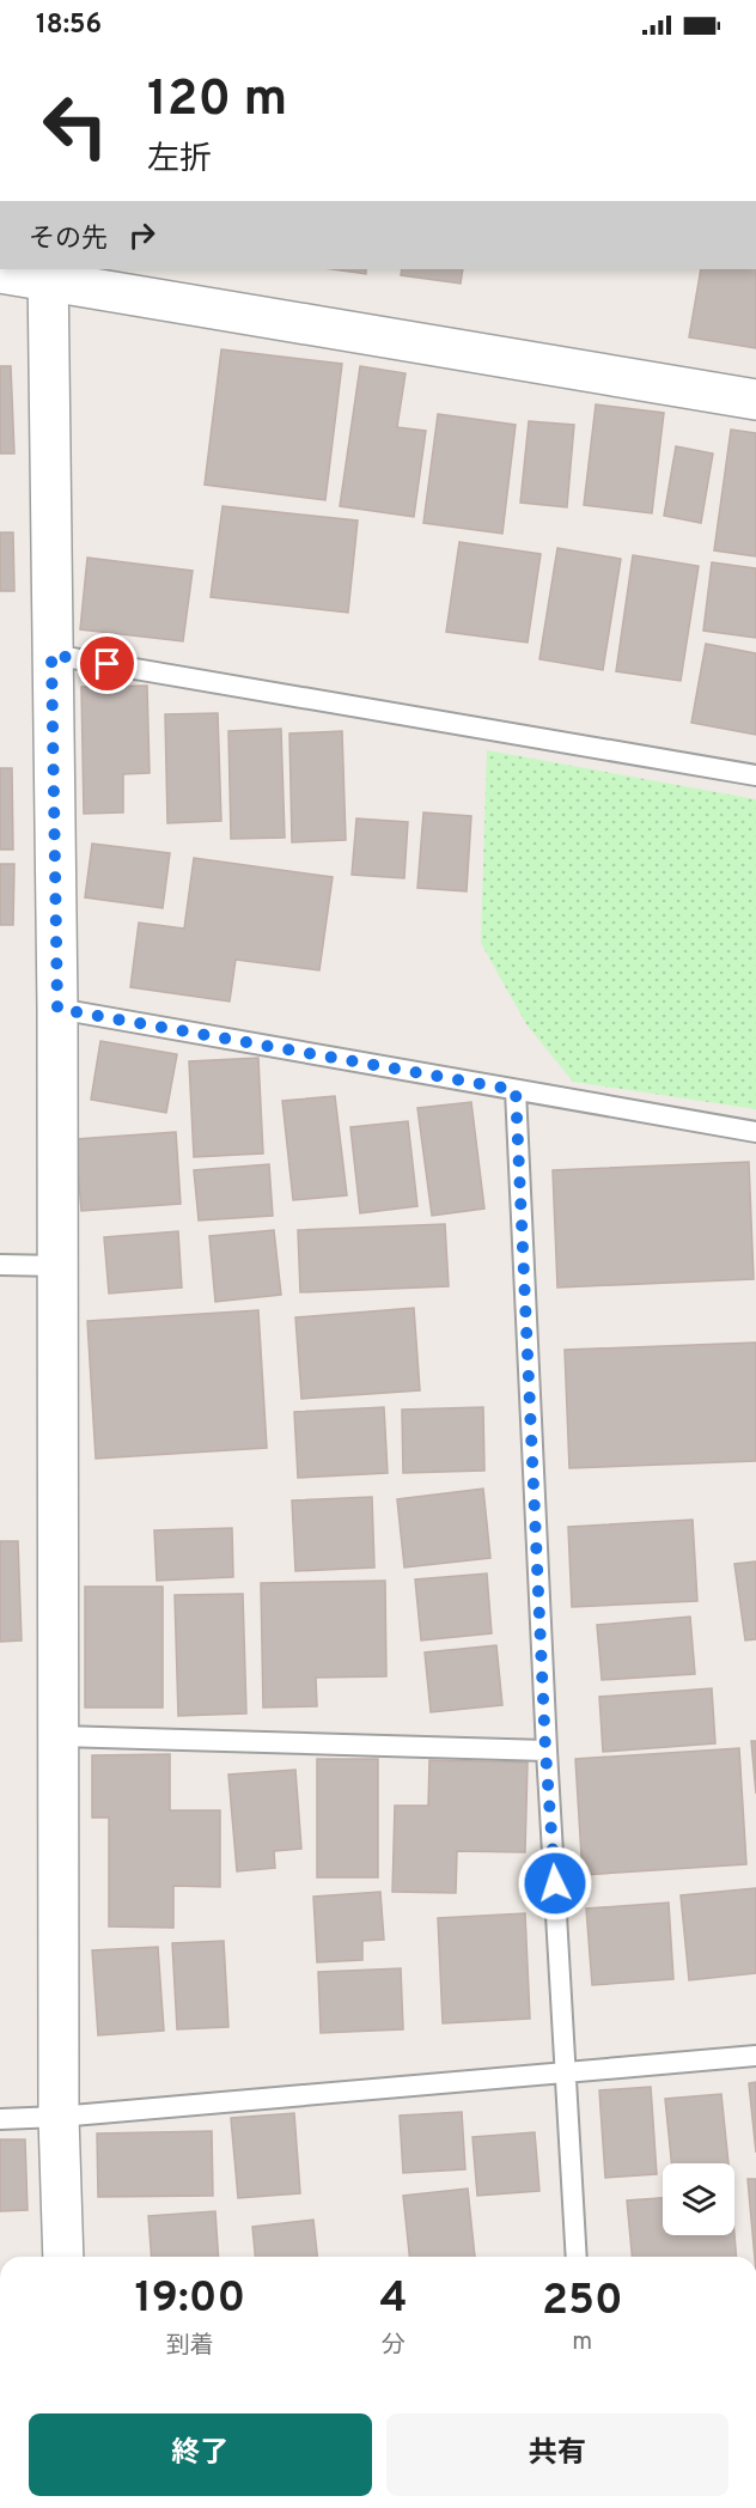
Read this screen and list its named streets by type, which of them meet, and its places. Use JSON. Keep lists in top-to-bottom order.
{
  "page": {
    "status": "18:56",
    "turn": ["120 m", "左折"],
    "then": "その先",
    "eta": [
      "19:00",
      "到着",
      "4",
      "分",
      "250",
      "m"
    ],
    "buttons": ["終了", "共有"]
  }
}
